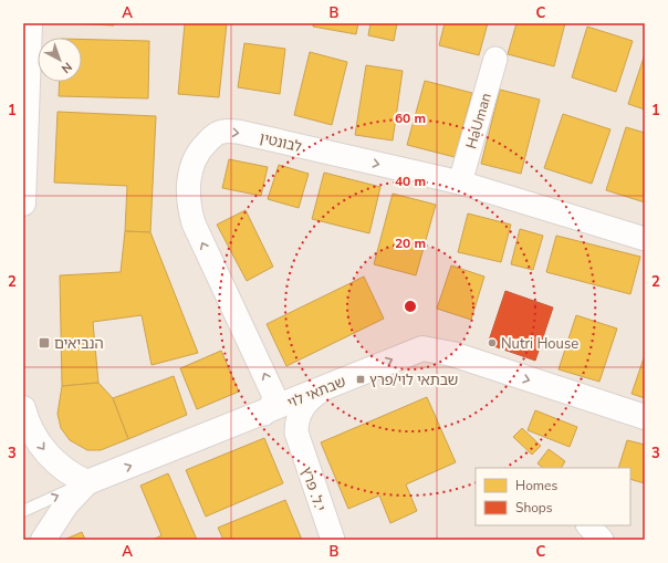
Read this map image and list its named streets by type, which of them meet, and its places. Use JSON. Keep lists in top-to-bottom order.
{
  "streets": {
    "street": [
      "HaUman",
      "לבונטין",
      "שבתאי לוי",
      "י.ל. פרץ"
    ]
  },
  "crossings": [
    ["HaUman", "לבונטין"],
    ["לבונטין", "שבתאי לוי"],
    ["שבתאי לוי", "י.ל. פרץ"]
  ],
  "one_way": ["שבתאי לוי"],
  "places": {
    "transit": ["הנביאים", "שבתאי לוי/פרץ"],
    "other": ["Nutri House"]
  },
  "legend": ["Homes", "Shops"],
  "north": "bottom right",
  "grid": {
    "columns": ["A", "B", "C"],
    "rows": ["1", "2", "3"]
  },
  "rings": ["60 m", "40 m", "20 m"]
}
